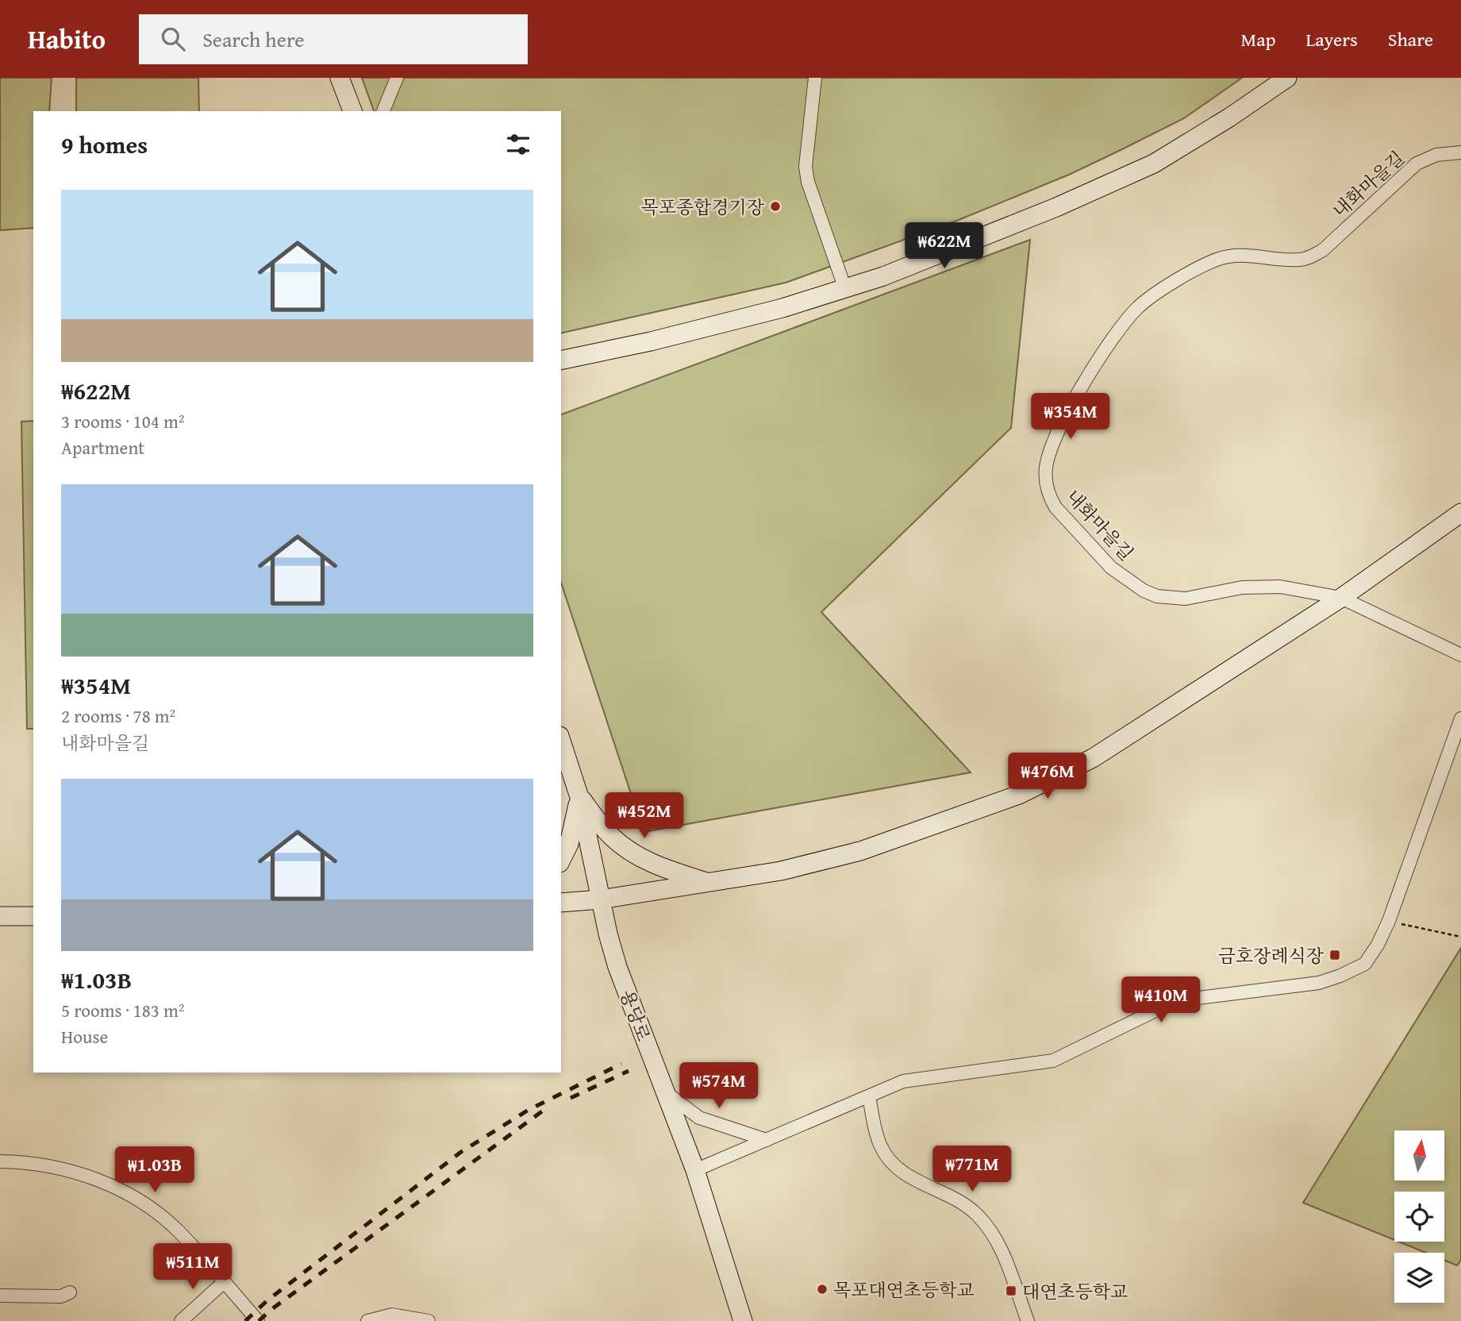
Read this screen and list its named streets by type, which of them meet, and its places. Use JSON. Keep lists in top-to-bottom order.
{
  "streets": {
    "street": ["내화마을길", "용당로"]
  },
  "places": {
    "other": ["목포종합경기장", "목포대연초등학교"],
    "transit": ["금호장례식장", "대연초등학교"]
  },
  "north": "top",
  "page": {
    "header": "Habito",
    "search": "Search here",
    "nav": ["Map", "Layers", "Share"],
    "heading": "9 homes",
    "list": [
      {
        "name": "₩622M",
        "note": "3 rooms · 104 m² · Apartment"
      },
      {
        "name": "₩354M",
        "note": "2 rooms · 78 m² · 내화마을길"
      },
      {
        "name": "₩1.03B",
        "note": "5 rooms · 183 m² · House"
      }
    ],
    "price": [
      "₩622M",
      "₩354M",
      "₩476M",
      "₩452M",
      "₩410M",
      "₩574M",
      "₩771M",
      "₩1.03B",
      "₩511M"
    ]
  }
}
